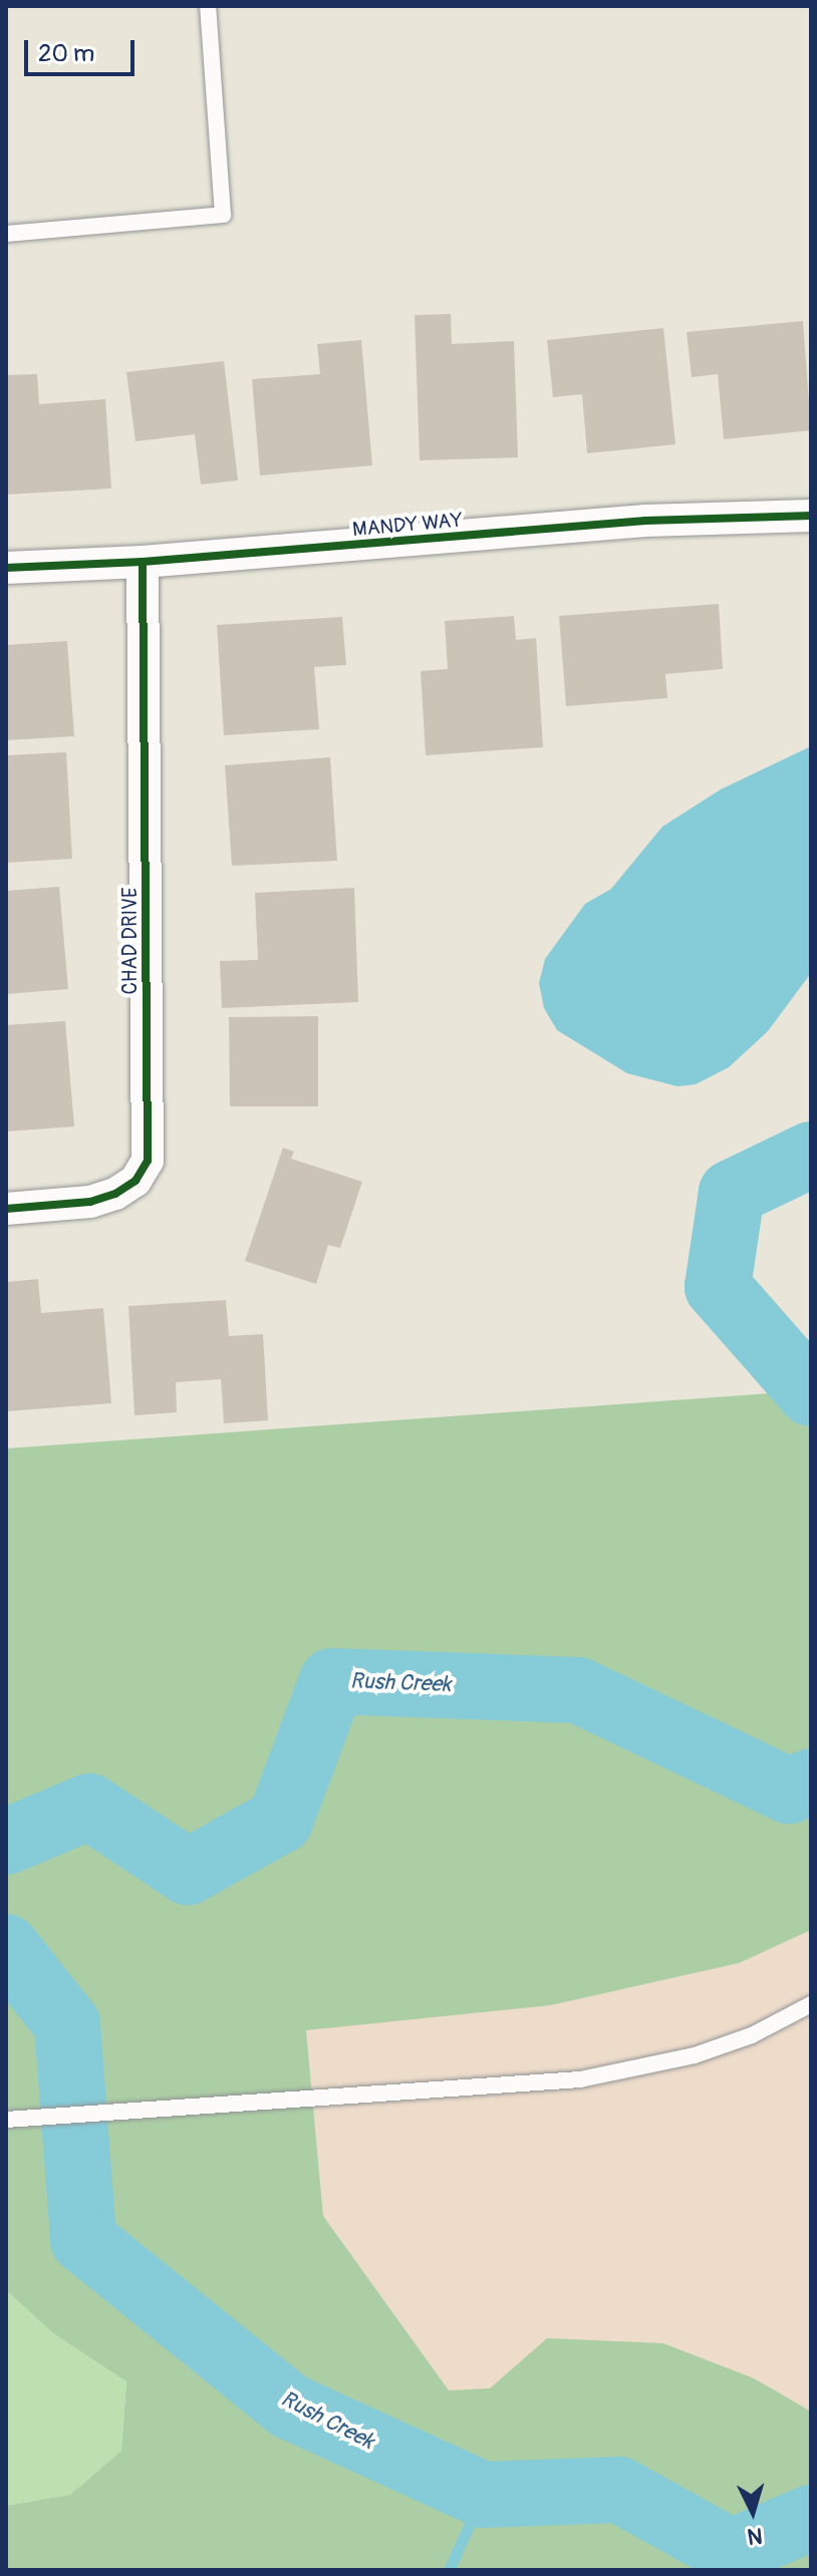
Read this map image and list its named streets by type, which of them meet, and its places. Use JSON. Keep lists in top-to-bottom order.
{
  "streets": {
    "street": ["MANDY WAY", "CHAD DRIVE"]
  },
  "crossings": [
    ["MANDY WAY", "CHAD DRIVE"]
  ],
  "water": ["Rush Creek"],
  "scale_bar": "20 m",
  "north": "bottom"
}
